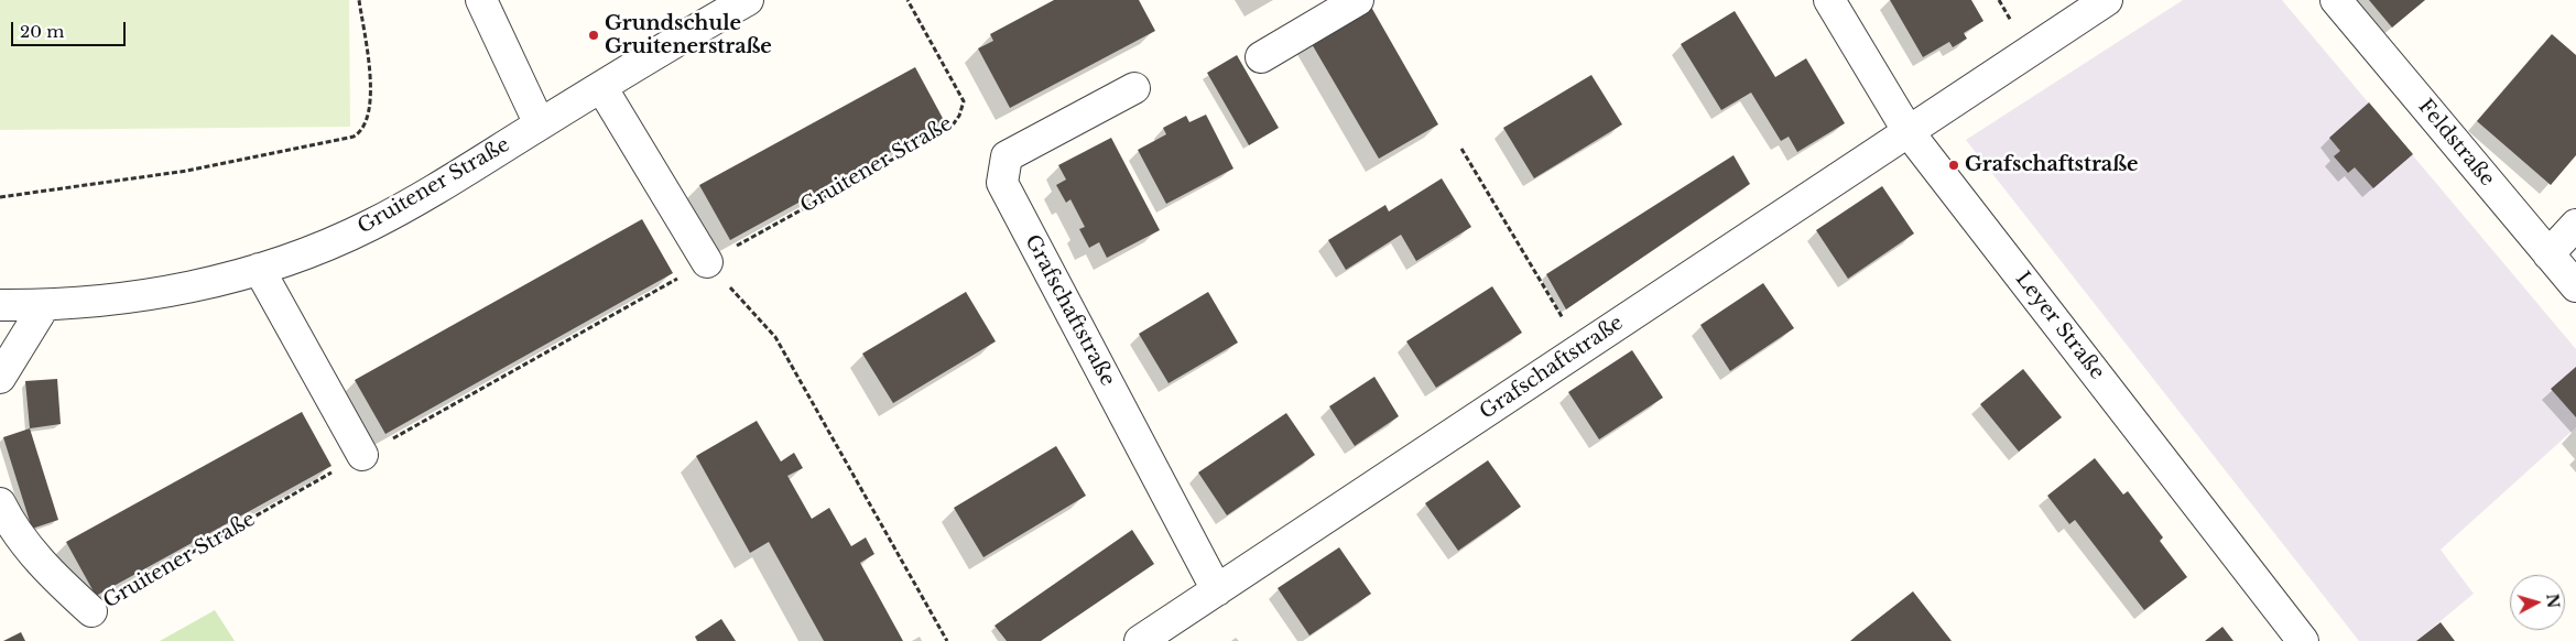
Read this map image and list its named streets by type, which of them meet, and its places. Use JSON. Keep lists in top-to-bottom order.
{
  "streets": {
    "street": [
      "Feldstraße",
      "Gruitener Straße",
      "Grafschaftstraße",
      "Leyer Straße"
    ]
  },
  "crossings": [
    ["Grafschaftstraße", "Leyer Straße"]
  ],
  "places": ["Grundschule Gruitenerstraße", "Grafschaftstraße"],
  "scale_bar": "20 m",
  "north": "right"
}
